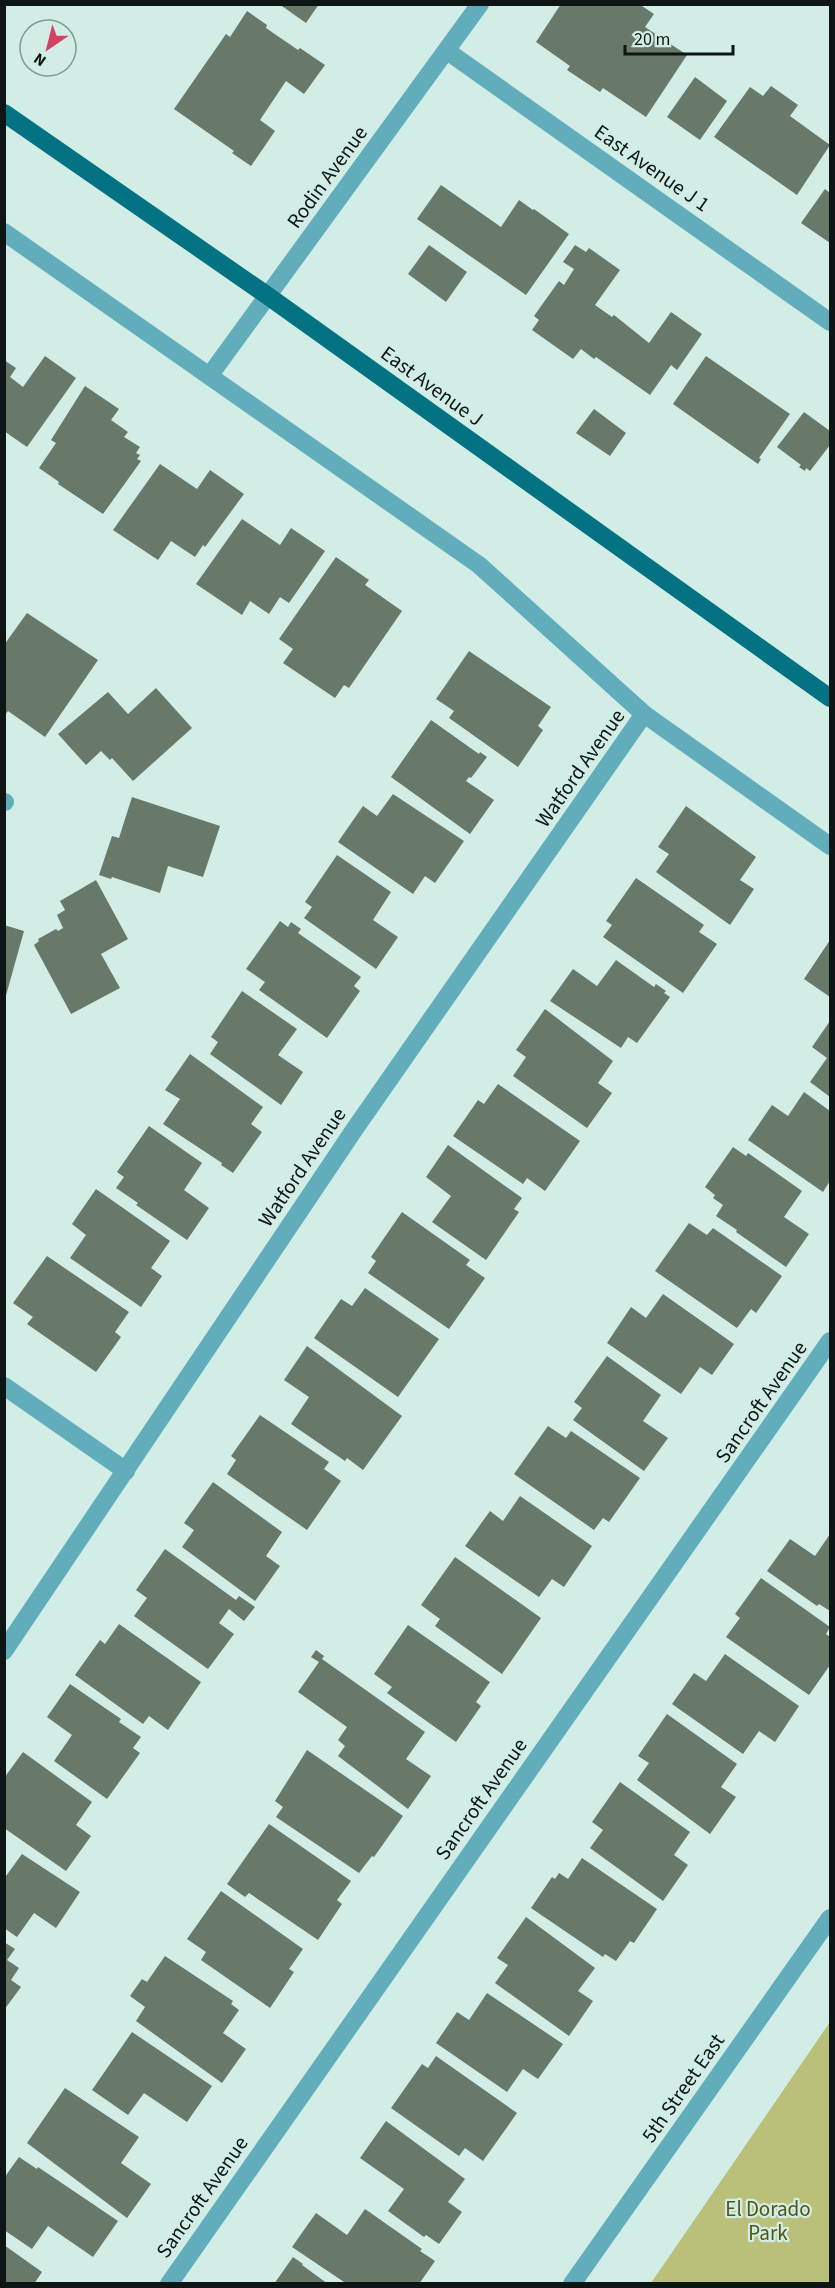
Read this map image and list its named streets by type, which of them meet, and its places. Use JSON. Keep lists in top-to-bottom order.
{
  "streets": {
    "main road": ["East Avenue J"],
    "street": [
      "East Avenue J 1",
      "Rodin Avenue",
      "Watford Avenue",
      "Sancroft Avenue",
      "5th Street East"
    ]
  },
  "crossings": [
    ["East Avenue J 1", "Rodin Avenue"],
    ["Rodin Avenue", "East Avenue J"]
  ],
  "parks": ["El Dorado Park"],
  "scale_bar": "20 m",
  "north": "bottom left"
}
